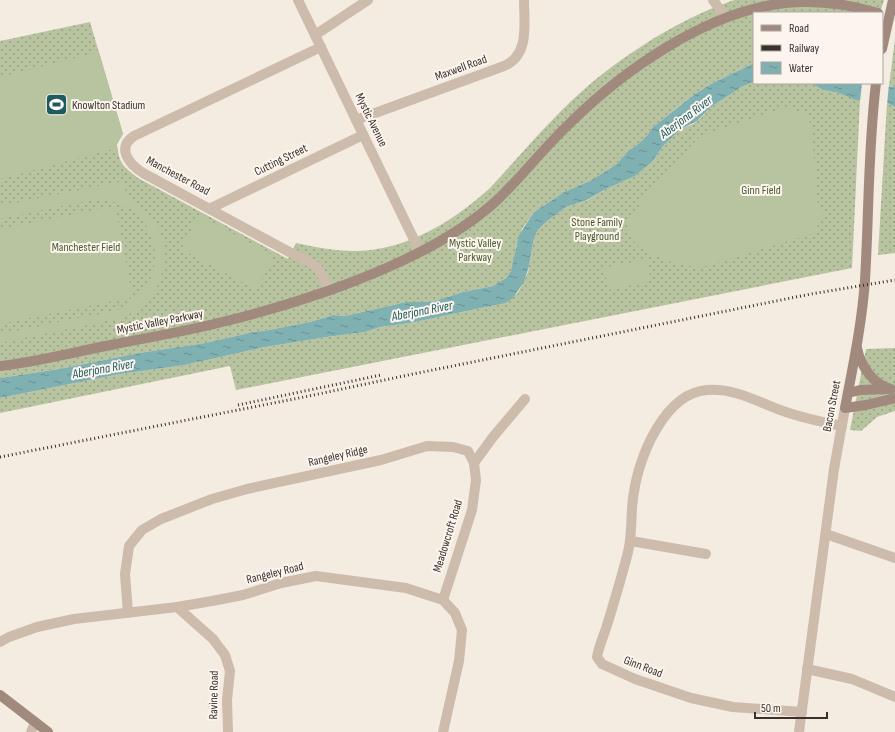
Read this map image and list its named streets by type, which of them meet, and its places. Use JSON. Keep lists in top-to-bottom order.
{
  "streets": {
    "main road": ["Mystic Valley Parkway", "Bacon Street"],
    "street": [
      "Maxwell Road",
      "Mystic Avenue",
      "Cutting Street",
      "Manchester Road",
      "Rangeley Ridge",
      "Meadowcroft Road",
      "Rangeley Road",
      "Ginn Road",
      "Ravine Road"
    ]
  },
  "crossings": [
    ["Maxwell Road", "Mystic Avenue"],
    ["Mystic Avenue", "Cutting Street"],
    ["Mystic Avenue", "Manchester Road"],
    ["Mystic Avenue", "Mystic Valley Parkway"],
    ["Cutting Street", "Manchester Road"],
    ["Manchester Road", "Mystic Valley Parkway"],
    ["Bacon Street", "Ginn Road"],
    ["Rangeley Ridge", "Meadowcroft Road"],
    ["Rangeley Ridge", "Rangeley Road"],
    ["Meadowcroft Road", "Rangeley Road"],
    ["Rangeley Road", "Ravine Road"]
  ],
  "water": ["Aberjona River"],
  "parks": [
    "Ginn Field",
    "Stone Family Playground",
    "Mystic Valley Parkway",
    "Manchester Field"
  ],
  "places": {
    "sports": ["Knowlton Stadium"]
  },
  "legend": ["Road", "Railway", "Water"],
  "scale_bar": "50 m"
}
